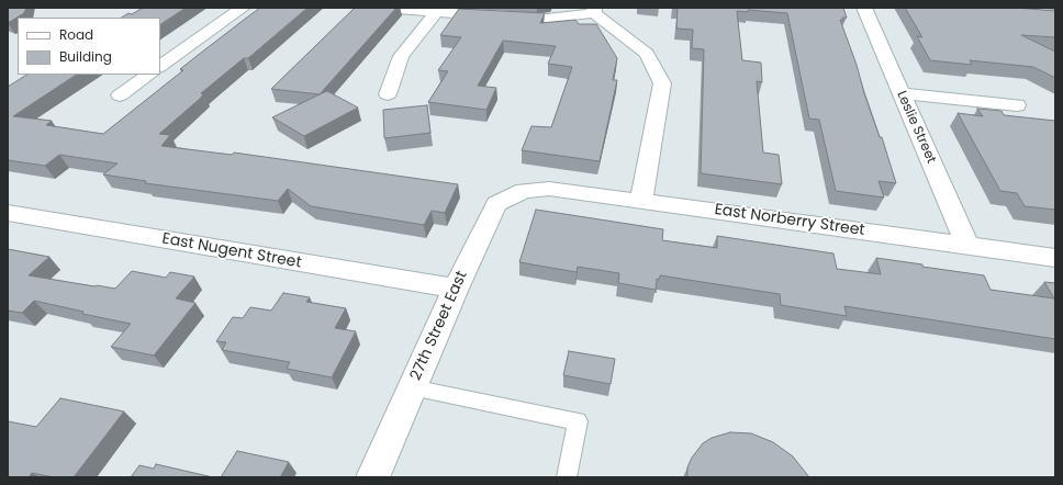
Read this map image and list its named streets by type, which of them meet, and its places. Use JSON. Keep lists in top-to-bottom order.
{
  "streets": {
    "street": [
      "Leslie Street",
      "East Norberry Street",
      "East Nugent Street",
      "27th Street East"
    ]
  },
  "crossings": [
    ["Leslie Street", "East Norberry Street"],
    ["East Norberry Street", "27th Street East"],
    ["East Nugent Street", "27th Street East"]
  ],
  "legend": ["Road", "Building"]
}
